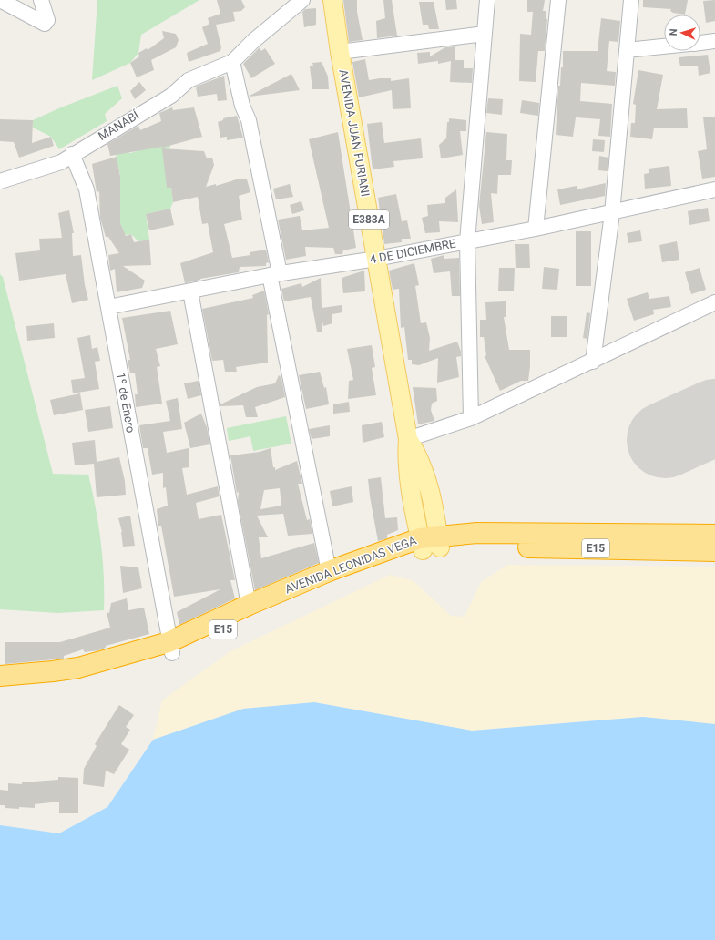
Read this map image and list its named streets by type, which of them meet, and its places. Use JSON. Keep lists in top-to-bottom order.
{
  "streets": {
    "highway": ["E15", "AVENIDA LEONIDAS VEGA"],
    "main road": ["AVENIDA JUAN FURIANI", "E383A"],
    "street": ["MANABÍ", "4 DE DICIEMBRE", "1º de Enero"]
  },
  "crossings": [
    ["MANABÍ", "1º de Enero"],
    ["AVENIDA JUAN FURIANI", "4 DE DICIEMBRE"],
    ["AVENIDA JUAN FURIANI", "AVENIDA LEONIDAS VEGA"],
    ["4 DE DICIEMBRE", "1º de Enero"],
    ["1º de Enero", "AVENIDA LEONIDAS VEGA"]
  ],
  "north": "left"
}
